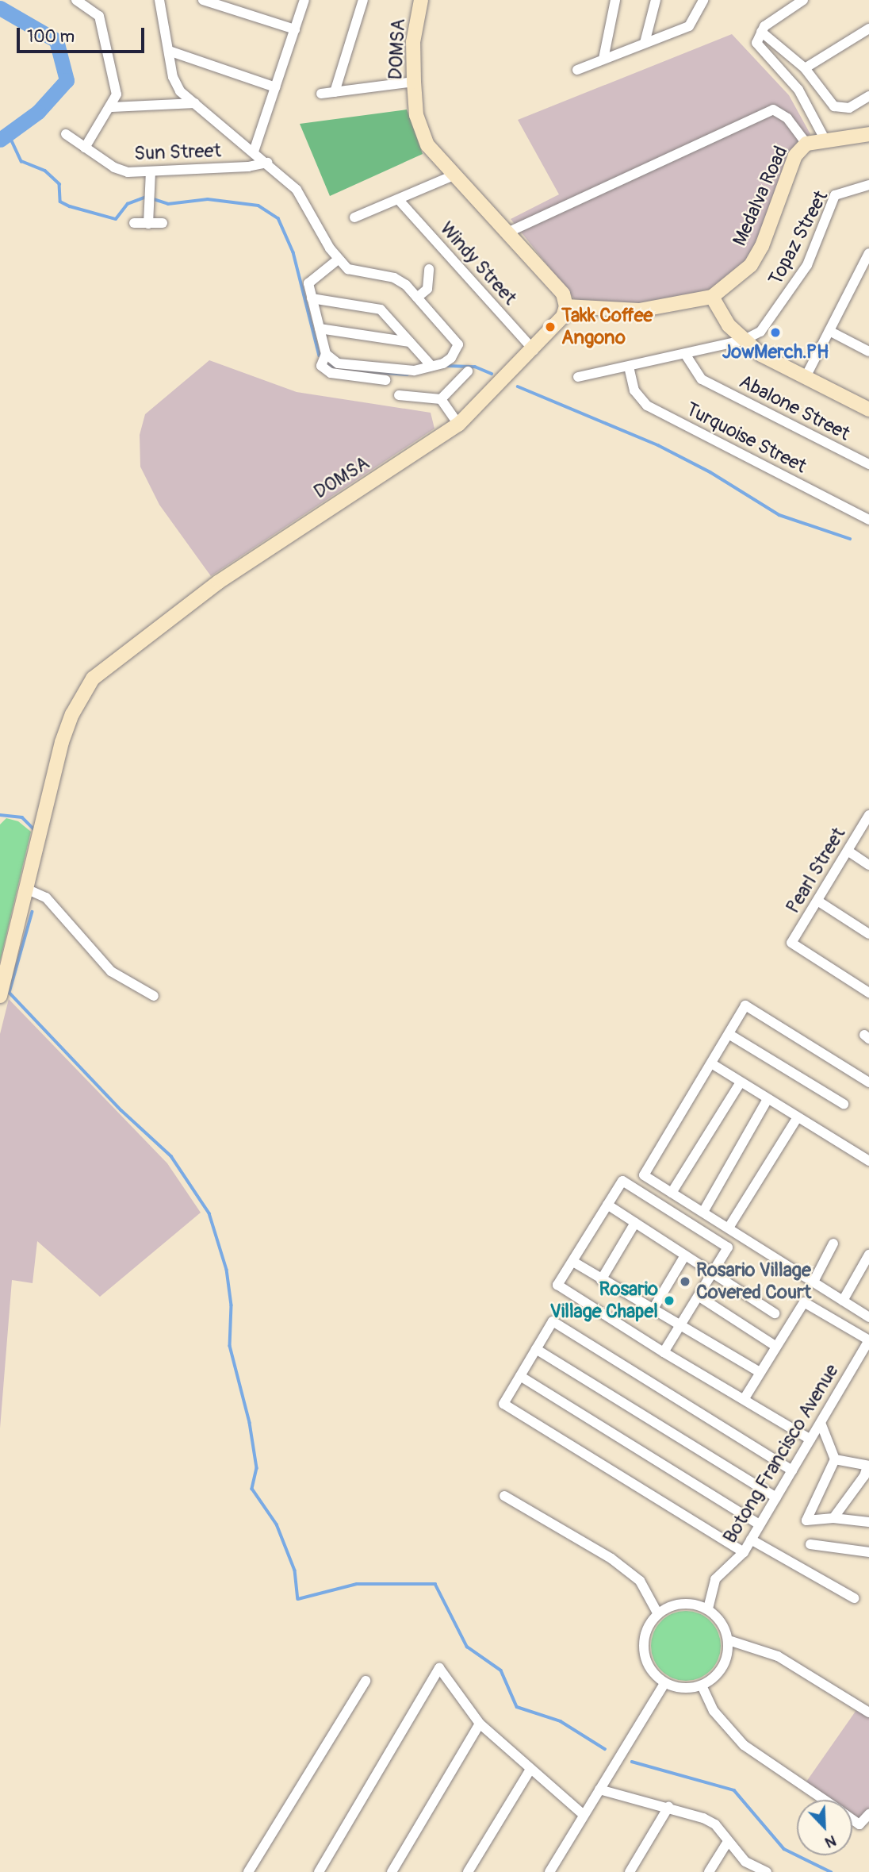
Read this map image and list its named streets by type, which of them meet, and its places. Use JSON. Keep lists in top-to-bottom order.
{
  "streets": {
    "main road": ["DOMSA", "Medalva Road"],
    "street": [
      "Sun Street",
      "Topaz Street",
      "Windy Street",
      "Abalone Street",
      "Turquoise Street",
      "Pearl Street",
      "Botong Francisco Avenue"
    ]
  },
  "crossings": [
    ["DOMSA", "Medalva Road"],
    ["DOMSA", "Windy Street"],
    ["Topaz Street", "Abalone Street"],
    ["Topaz Street", "Turquoise Street"]
  ],
  "places": [
    "Takk Coffee Angono",
    "JowMerch.PH",
    "Rosario Village Covered Court",
    "Rosario Village Chapel"
  ],
  "scale_bar": "100 m",
  "north": "bottom right"
}
